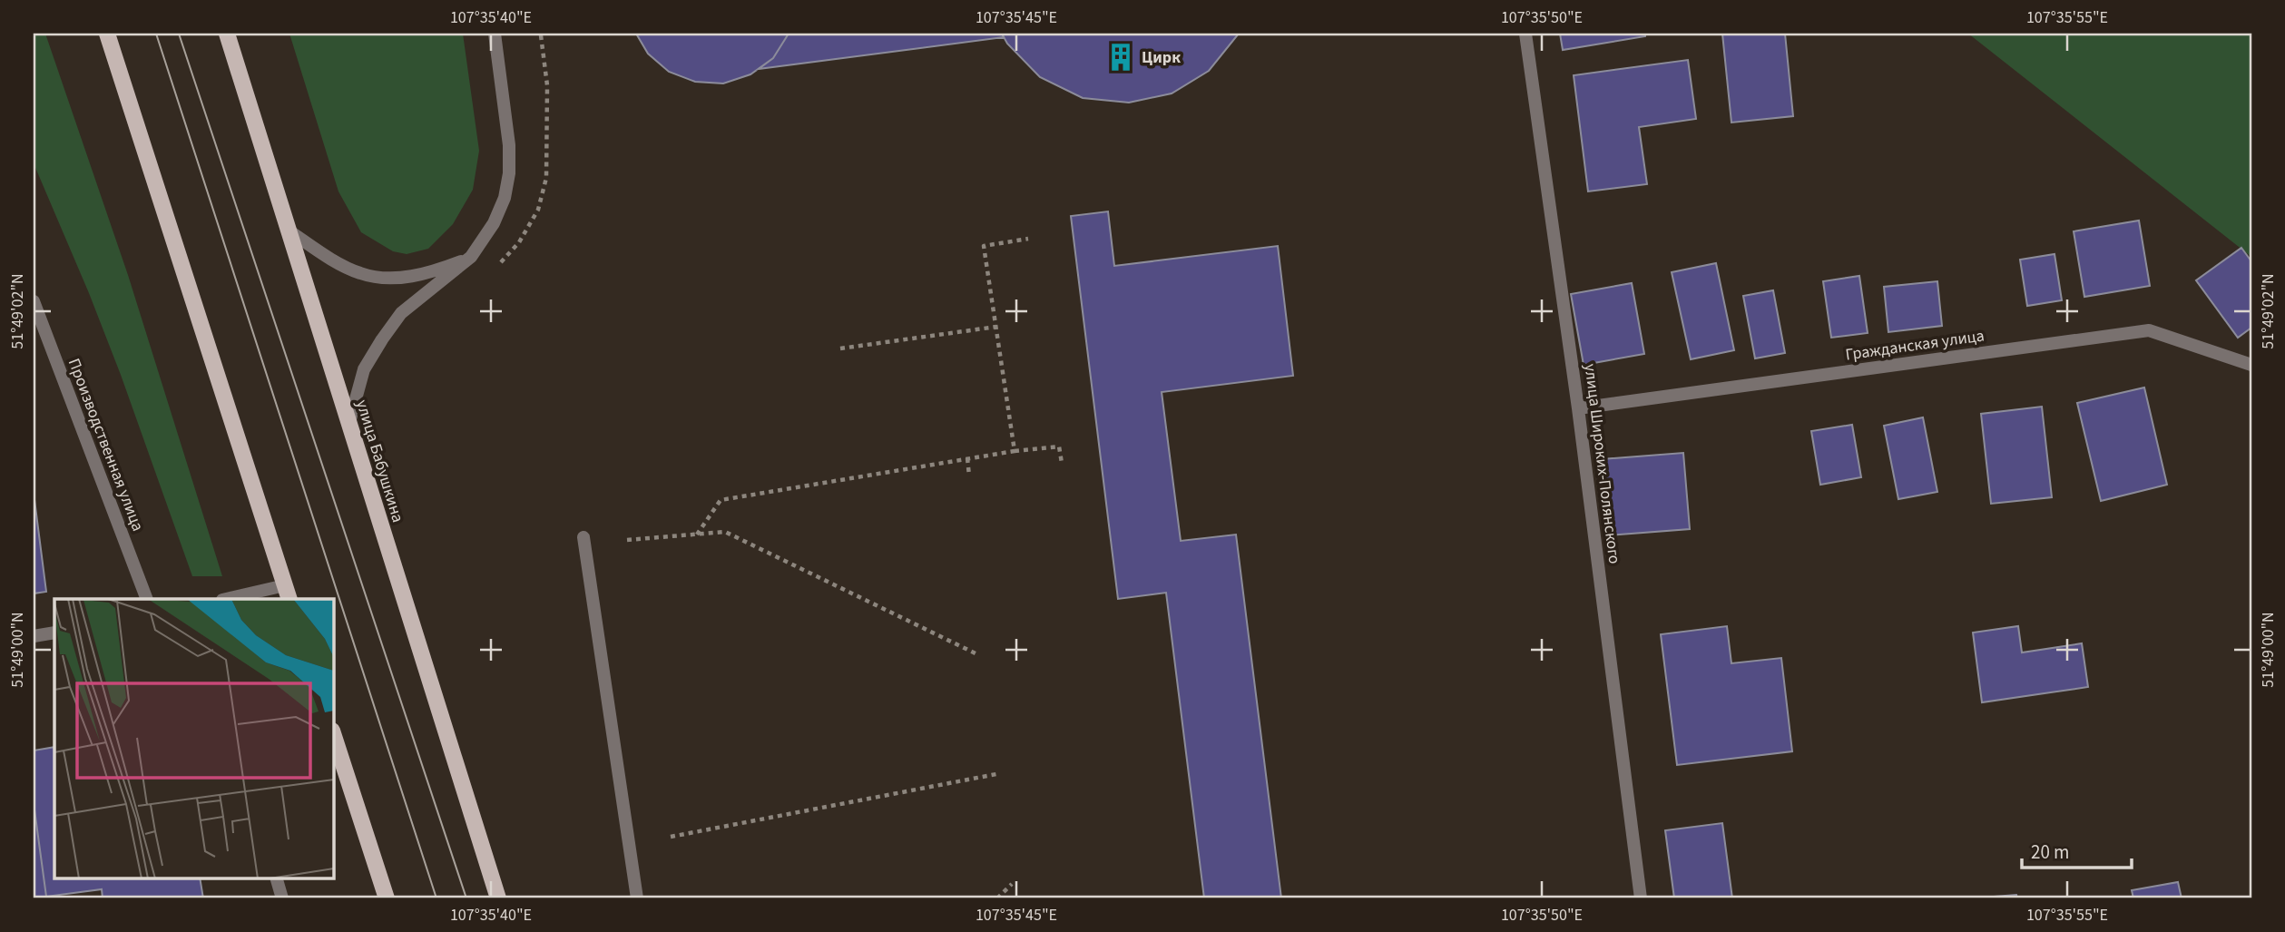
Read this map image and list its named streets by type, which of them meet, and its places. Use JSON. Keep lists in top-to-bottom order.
{
  "streets": {
    "main road": ["улица Бабушкина"],
    "street": ["Гражданская улица", "Производственная улица", "улица Широких-Полянского"]
  },
  "crossings": [
    ["Гражданская улица", "улица Широких-Полянского"]
  ],
  "places": {
    "building": ["Цирк"]
  },
  "scale_bar": "20 m",
  "coordinates": [
    "107°35'40\"E",
    "107°35'45\"E",
    "107°35'50\"E",
    "107°35'55\"E",
    "51°49'02\"N",
    "51°49'00\"N"
  ]
}
